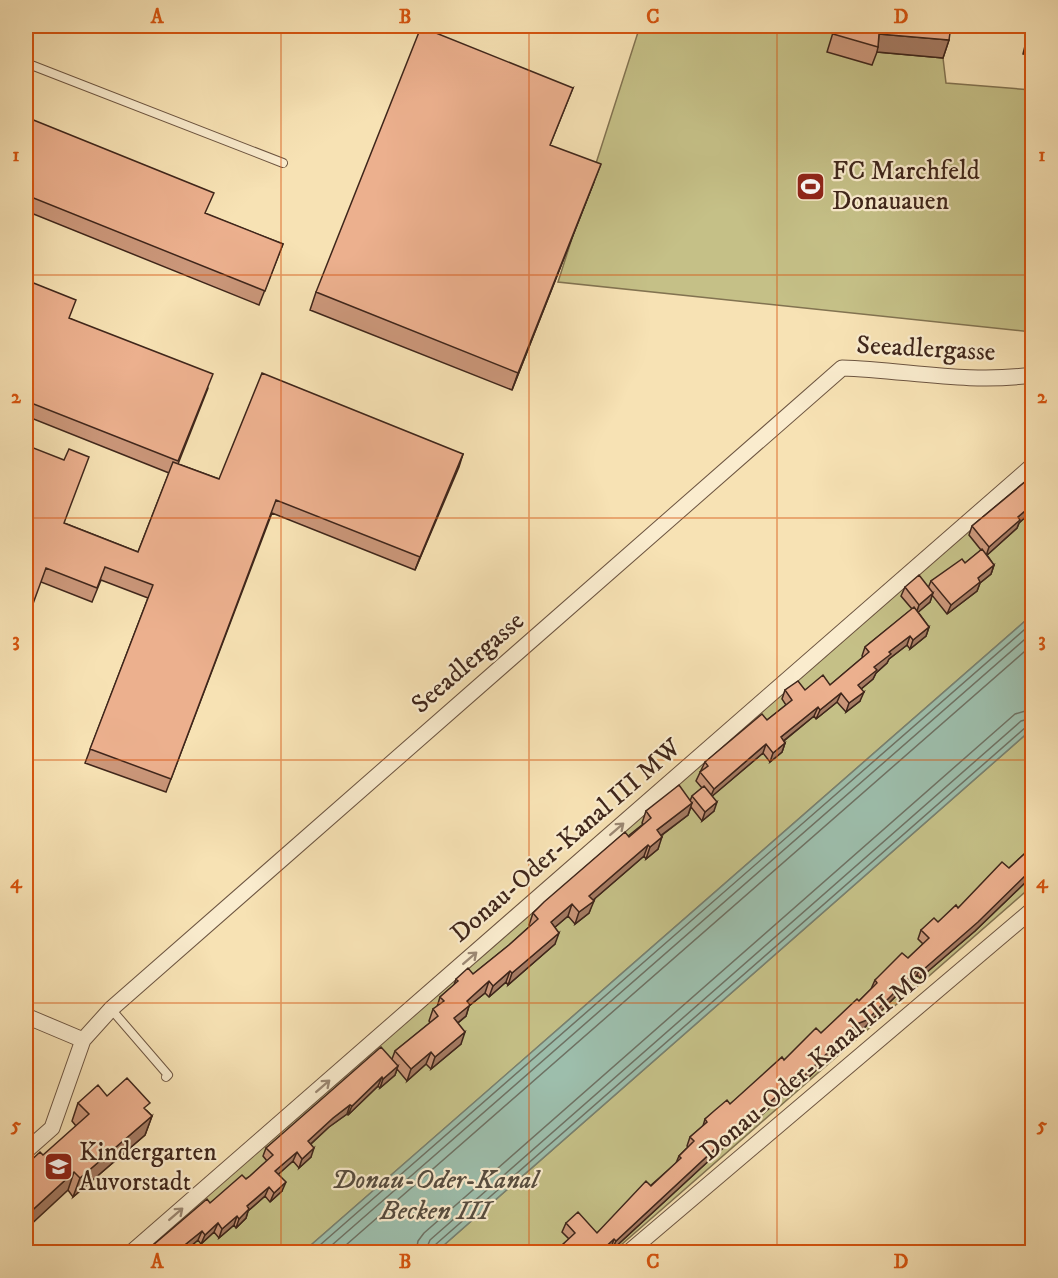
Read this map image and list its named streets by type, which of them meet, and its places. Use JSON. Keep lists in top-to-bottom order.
{
  "streets": {
    "street": ["Seeadlergasse", "Donau-Oder-Kanal III MW", "Donau-Oder-Kanal III MO"]
  },
  "one_way": ["Donau-Oder-Kanal III MW"],
  "water": ["Donau-Oder-Kanal Becken III"],
  "places": {
    "sports": ["FC Marchfeld Donauauen"],
    "school or university": ["Kindergarten Auvorstadt"]
  },
  "grid": {
    "columns": [
      "A",
      "B",
      "C",
      "D"
    ],
    "rows": [
      "1",
      "2",
      "3",
      "4",
      "5"
    ]
  }
}
